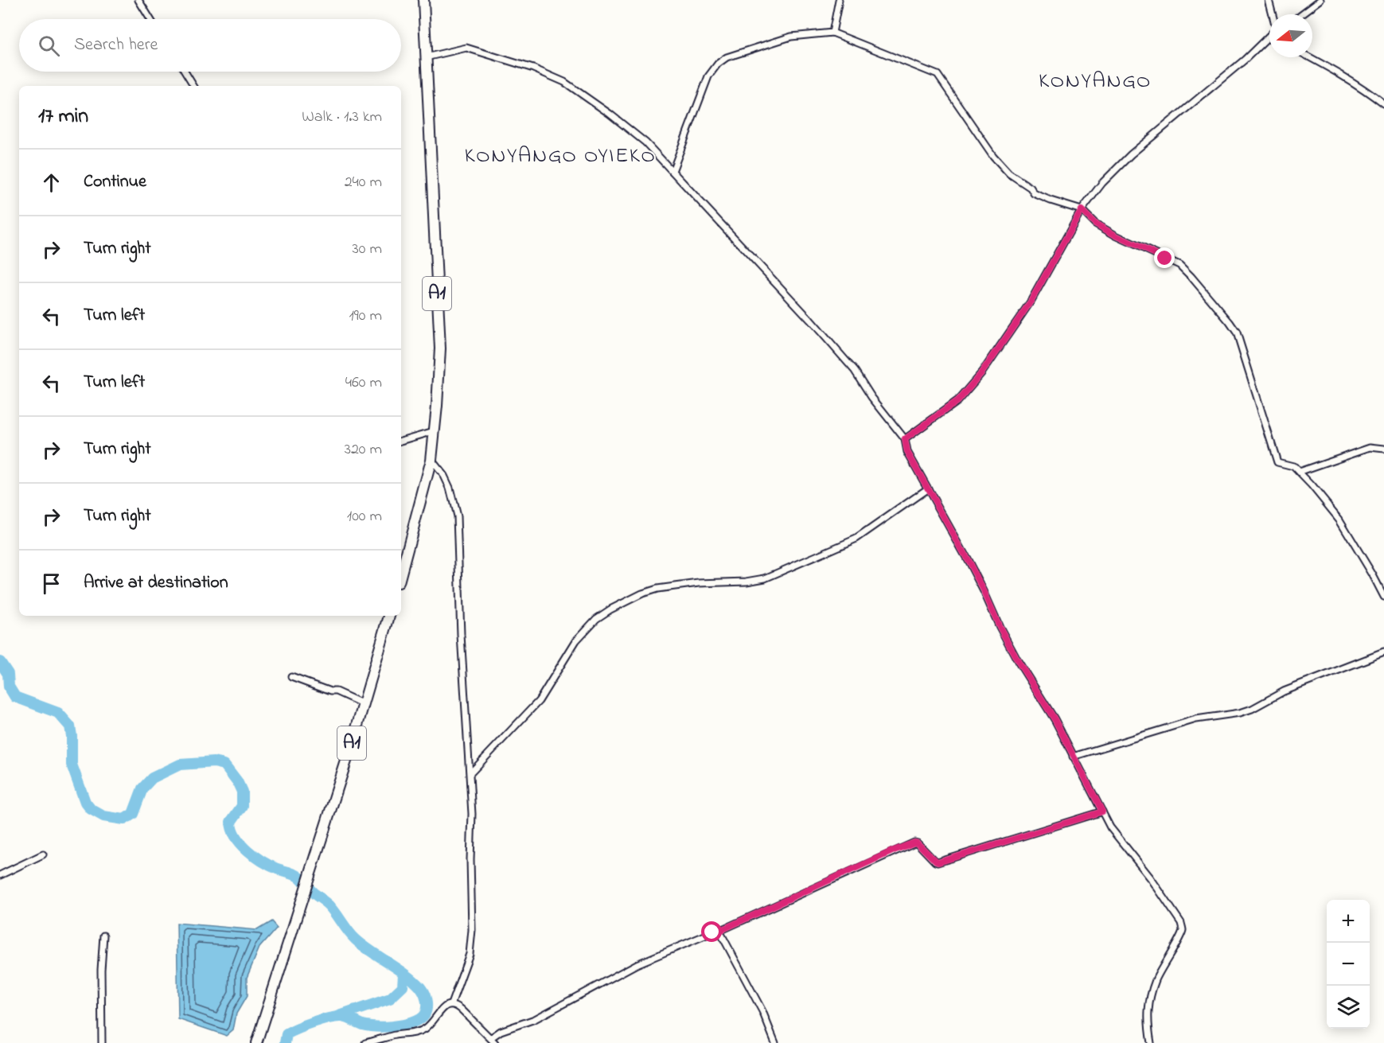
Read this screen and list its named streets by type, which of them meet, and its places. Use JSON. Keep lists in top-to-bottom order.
{
  "streets": {
    "highway": ["A1"]
  },
  "districts": ["KONYANGO", "KONYANGO OYIEKO"],
  "north": "left",
  "page": {
    "search": "Search here",
    "heading": ["17 min", "Walk · 1.3 km"],
    "list": [
      ["Continue", "240 m"],
      ["Turn right", "30 m"],
      ["Turn left", "190 m"],
      ["Turn left", "460 m"],
      ["Turn right", "320 m"],
      ["Turn right", "100 m"],
      "Arrive at destination"
    ],
    "map_buttons": ["+", "−"]
  }
}
